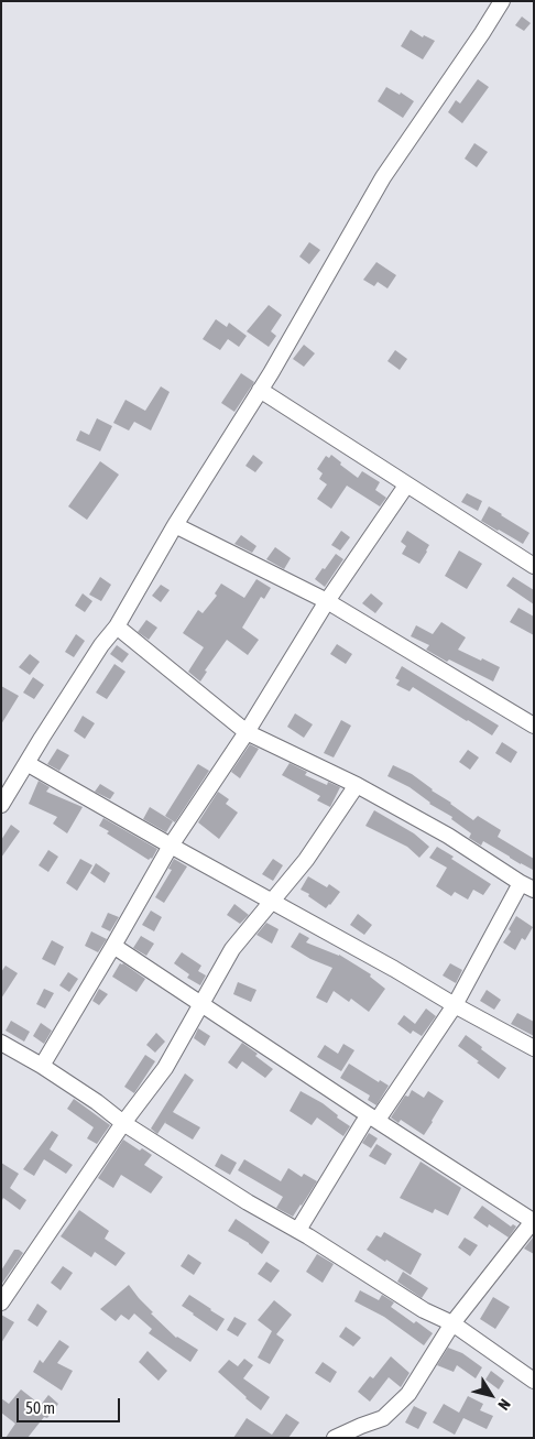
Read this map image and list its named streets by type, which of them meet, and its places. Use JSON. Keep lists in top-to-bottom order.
{
  "scale_bar": "50 m",
  "north": "bottom right"
}
